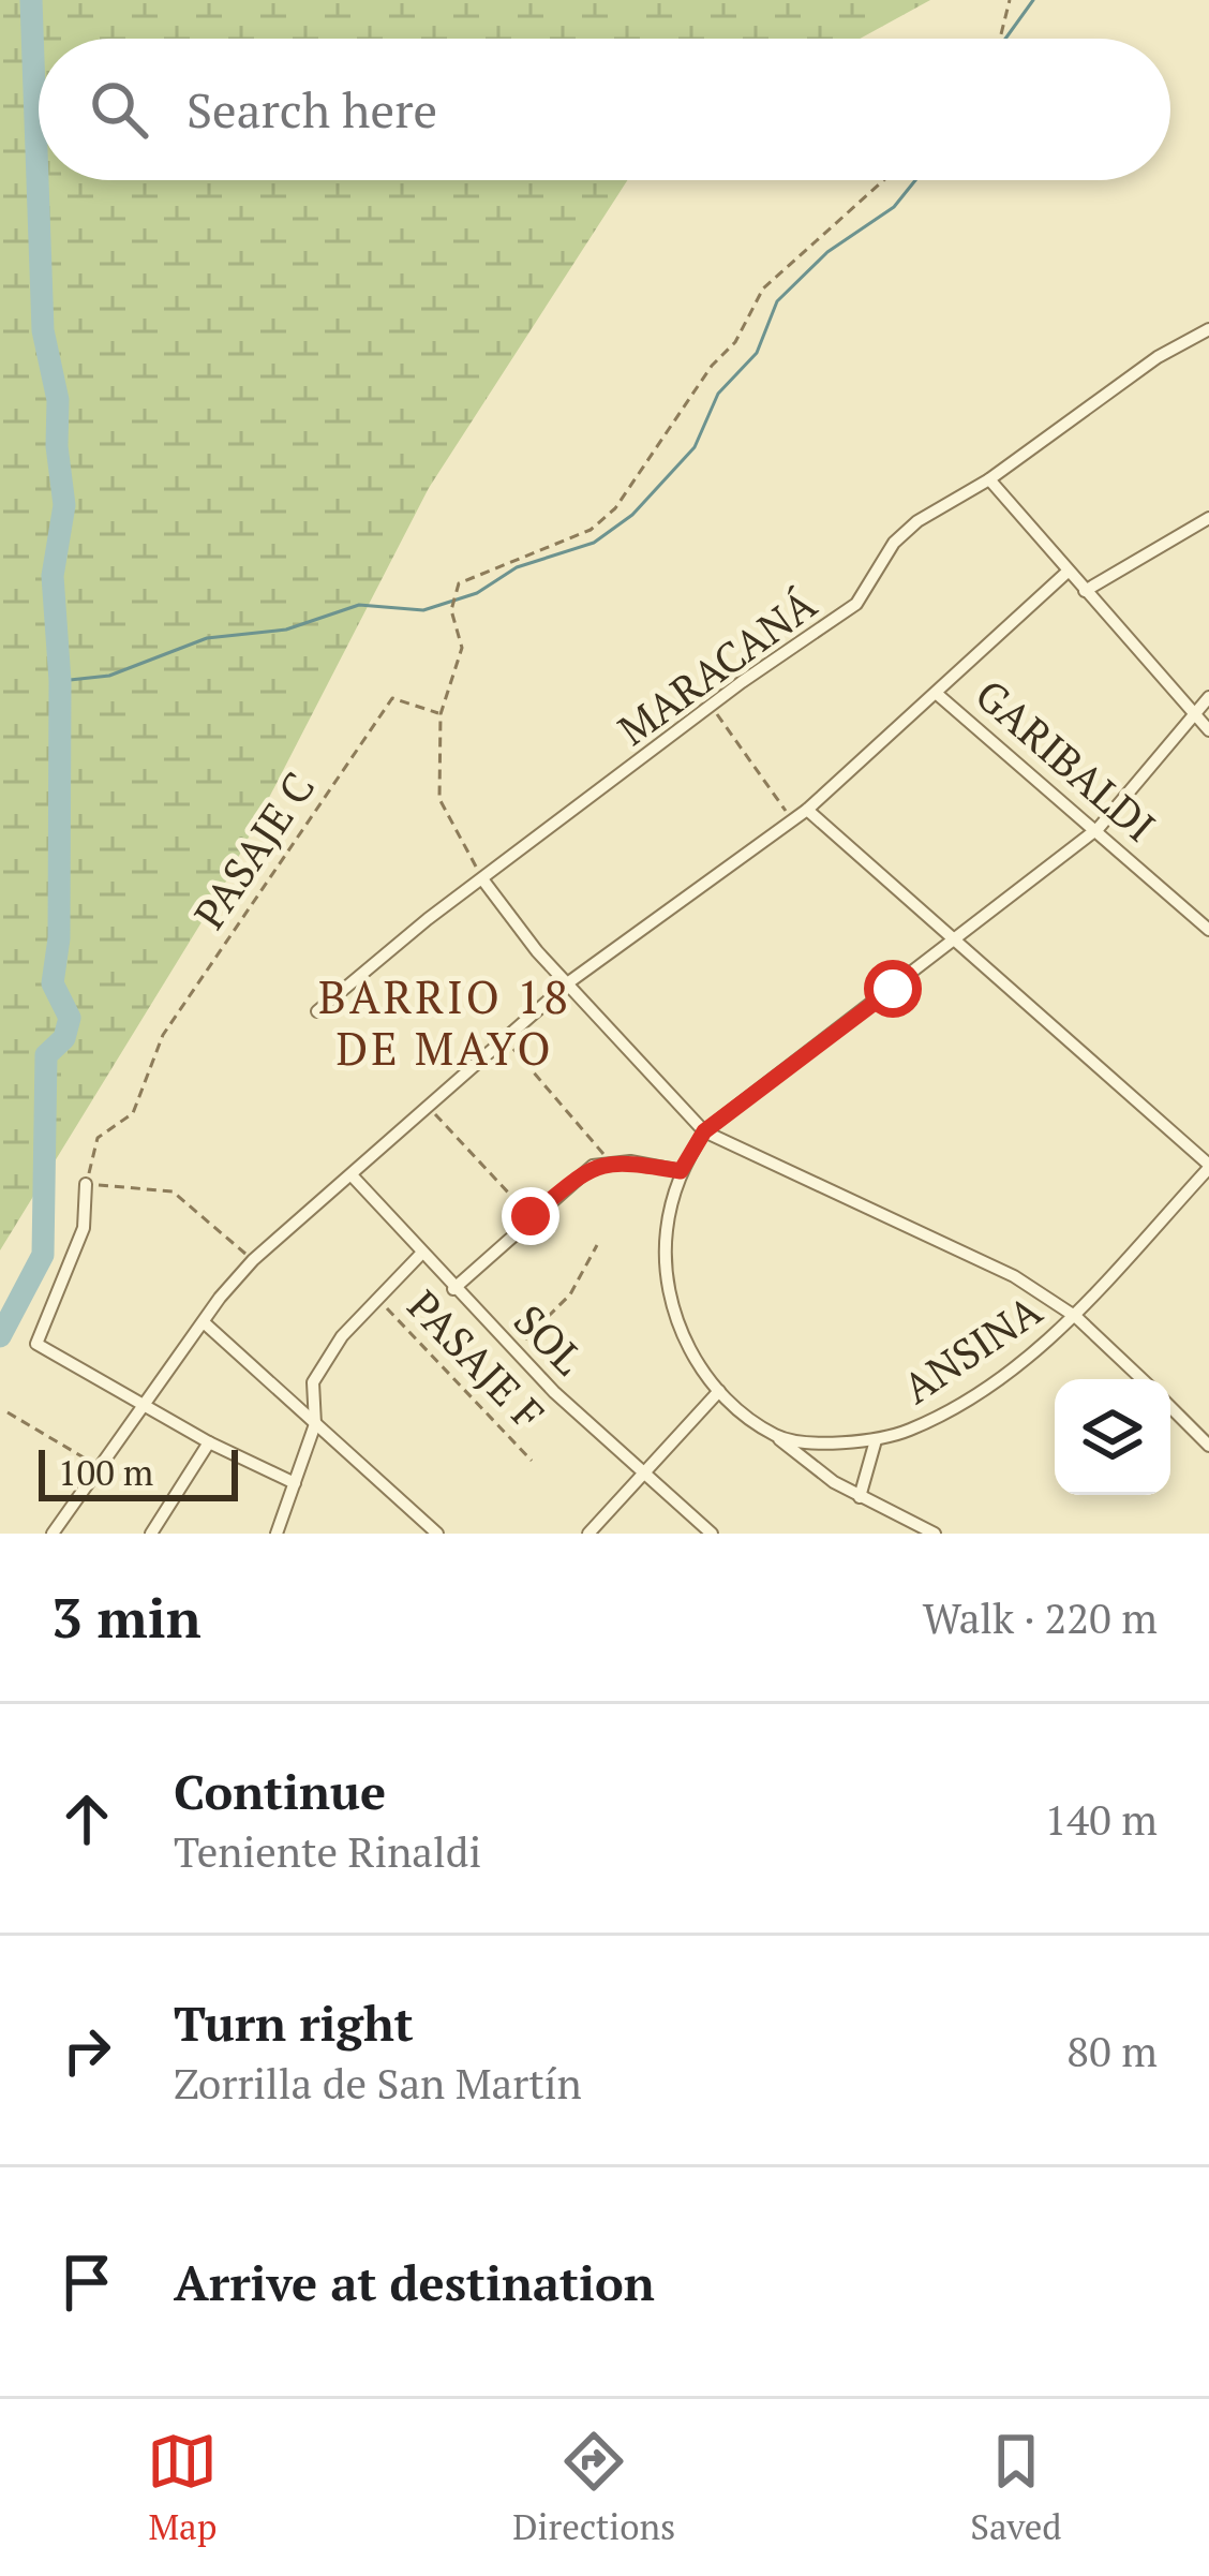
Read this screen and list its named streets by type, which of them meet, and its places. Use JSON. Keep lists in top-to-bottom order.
{
  "streets": {
    "street": [
      "MARACANÁ",
      "GARIBALDI",
      "SOL",
      "ANSINA"
    ],
    "path": ["PASAJE C", "PASAJE F"]
  },
  "districts": ["BARRIO 18 DE MAYO"],
  "scale_bar": "100 m",
  "page": {
    "search": "Search here",
    "scale": "100 m",
    "heading": ["3 min", "Walk · 220 m"],
    "list": [
      ["Continue", "Teniente Rinaldi", "140 m"],
      ["Turn right", "Zorrilla de San Martín", "80 m"],
      "Arrive at destination"
    ],
    "nav": ["Map", "Directions", "Saved"]
  }
}
